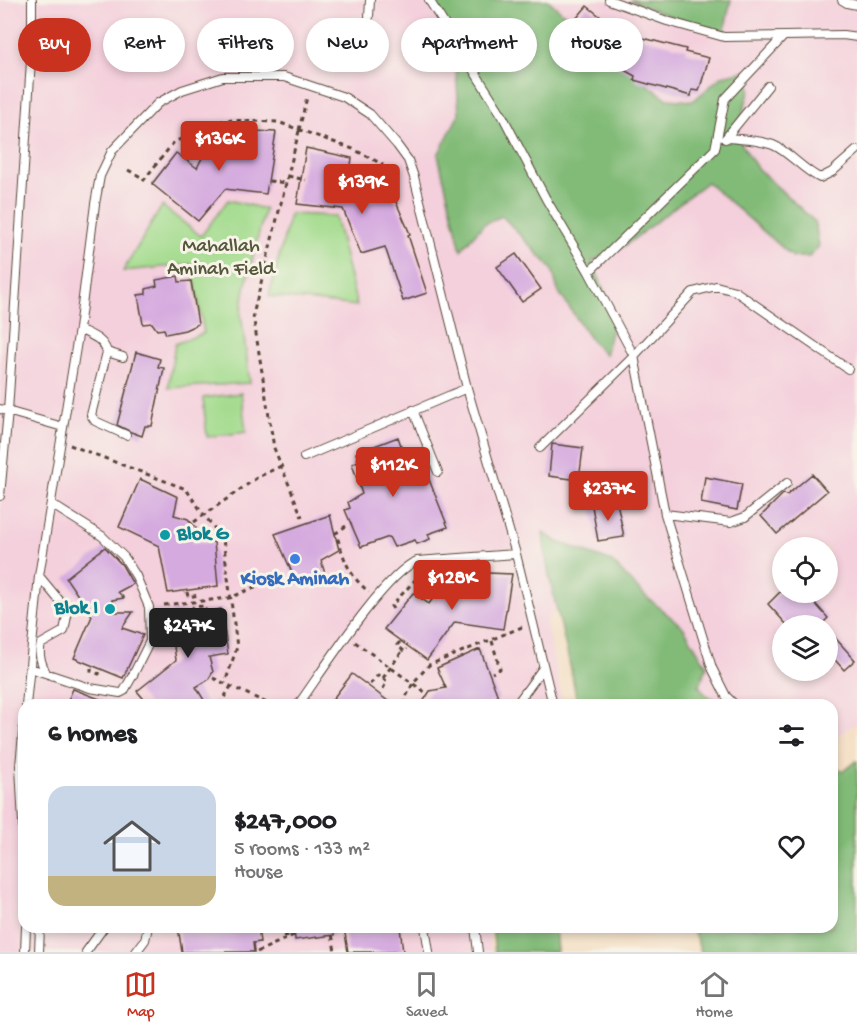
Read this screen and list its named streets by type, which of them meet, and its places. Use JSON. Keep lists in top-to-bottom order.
{
  "parks": ["Mahallah Aminah Field"],
  "places": ["Blok G", "Kiosk Aminah", "Blok I"],
  "page": {
    "chip": [
      "Buy",
      "Rent",
      "Filters",
      "New",
      "Apartment",
      "House"
    ],
    "price": [
      "$136K",
      "$139K",
      "$112K",
      "$237K",
      "$128K",
      "$247K"
    ],
    "heading": "6 homes",
    "list": [
      {
        "name": "$247,000",
        "note": "5 rooms · 133 m² · House"
      }
    ],
    "tabs": ["Map", "Saved", "Home"]
  }
}
